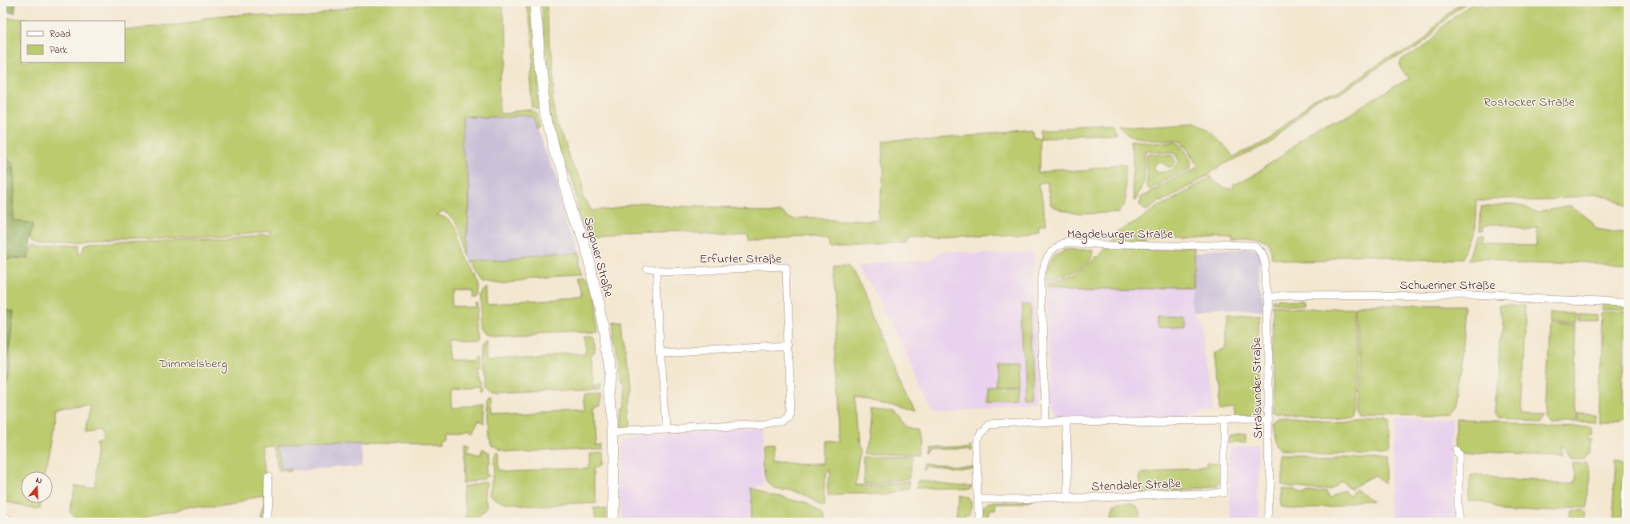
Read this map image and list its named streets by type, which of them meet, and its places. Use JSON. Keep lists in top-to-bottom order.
{
  "streets": {
    "street": [
      "Magdeburger Straße",
      "Segouer Straße",
      "Erfurter Straße",
      "Schweriner Straße",
      "Stralsunder Straße",
      "Stendaler Straße"
    ]
  },
  "crossings": [
    ["Magdeburger Straße", "Stralsunder Straße"],
    ["Segouer Straße", "Erfurter Straße"],
    ["Schweriner Straße", "Stralsunder Straße"]
  ],
  "parks": ["Rostocker Straße", "Dimmelsberg"],
  "legend": ["Road", "Park"],
  "north": "top"
}
